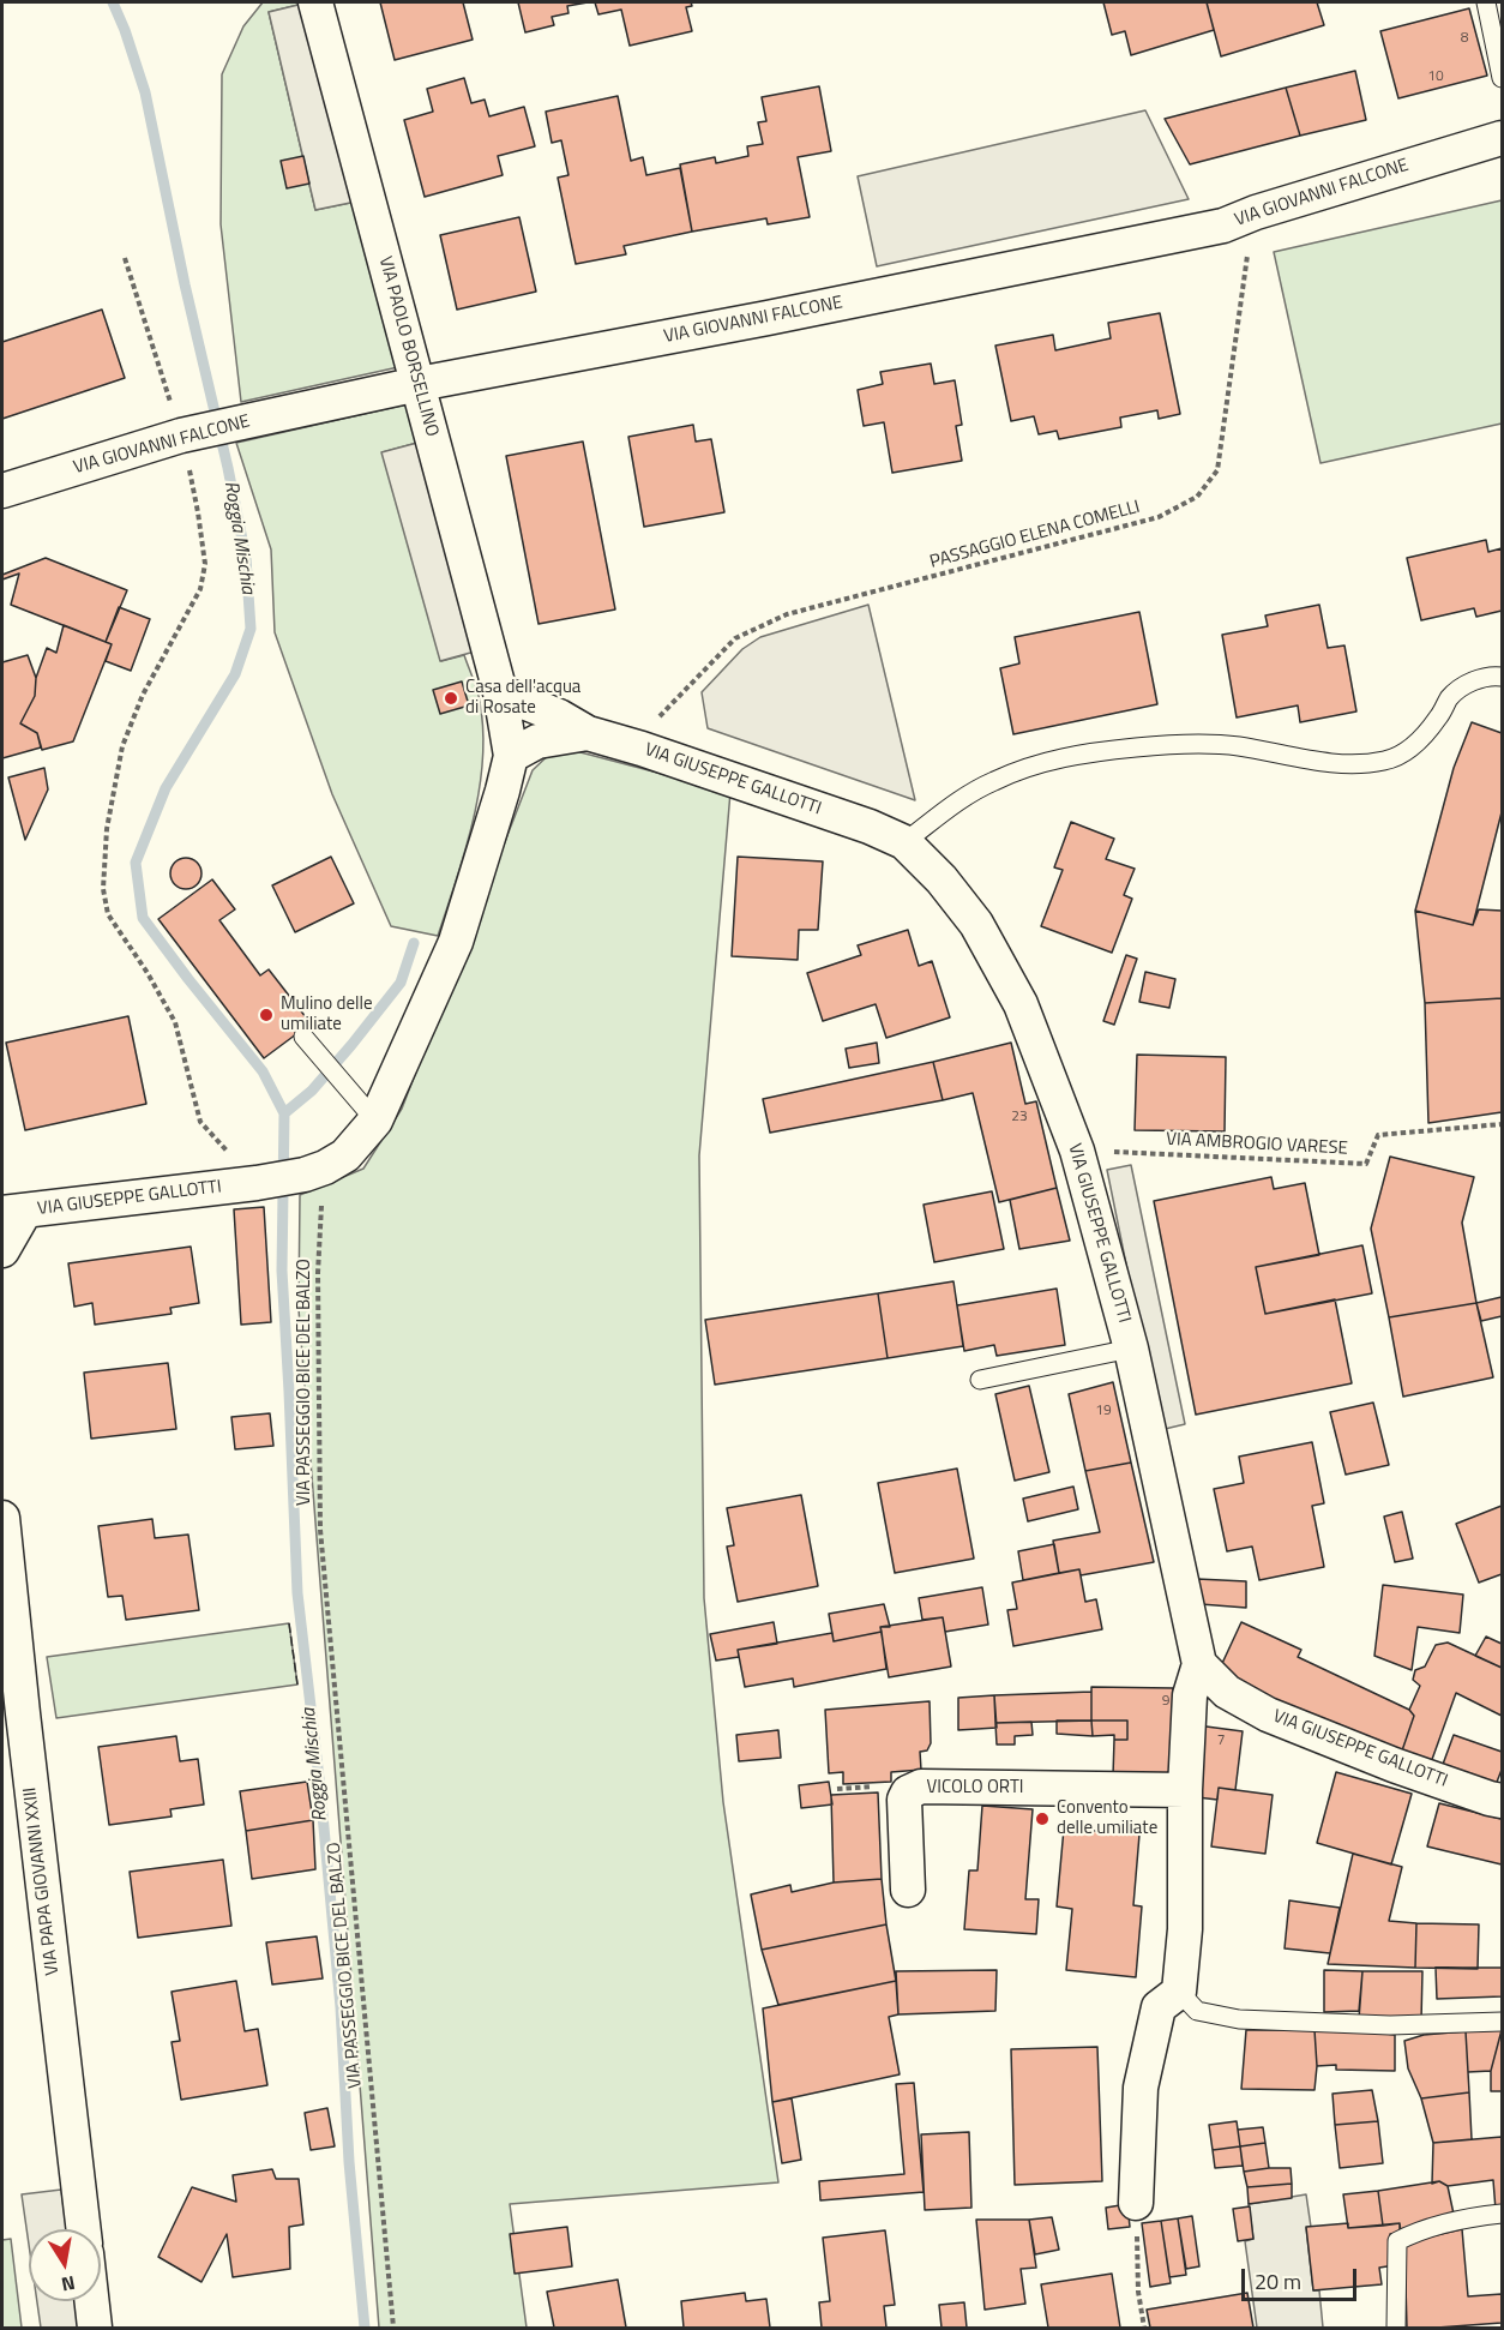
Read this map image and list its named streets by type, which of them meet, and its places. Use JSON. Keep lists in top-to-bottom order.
{
  "streets": {
    "street": [
      "VIA GIOVANNI FALCONE",
      "VIA PAOLO BORSELLINO",
      "VIA GIUSEPPE GALLOTTI",
      "VICOLO ORTI",
      "VIA PAPA GIOVANNI XXIII"
    ],
    "path": ["PASSAGGIO ELENA COMELLI", "VIA AMBROGIO VARESE", "VIA PASSEGGIO BICE DEL BALZO"]
  },
  "crossings": [
    ["VIA GIOVANNI FALCONE", "VIA PAOLO BORSELLINO"],
    ["VIA GIOVANNI FALCONE", "PASSAGGIO ELENA COMELLI"],
    ["VIA PAOLO BORSELLINO", "VIA GIUSEPPE GALLOTTI"],
    ["PASSAGGIO ELENA COMELLI", "VIA GIUSEPPE GALLOTTI"],
    ["VIA GIUSEPPE GALLOTTI", "VIA AMBROGIO VARESE"],
    ["VIA GIUSEPPE GALLOTTI", "VIA PASSEGGIO BICE DEL BALZO"]
  ],
  "water": ["Roggia Mischia"],
  "places": ["Casa dell'acqua di Rosate", "Mulino delle umiliate", "Convento delle umiliate"],
  "house_numbers": [
    "8",
    "10",
    "23",
    "19",
    "9",
    "7"
  ],
  "scale_bar": "20 m",
  "north": "bottom"
}
